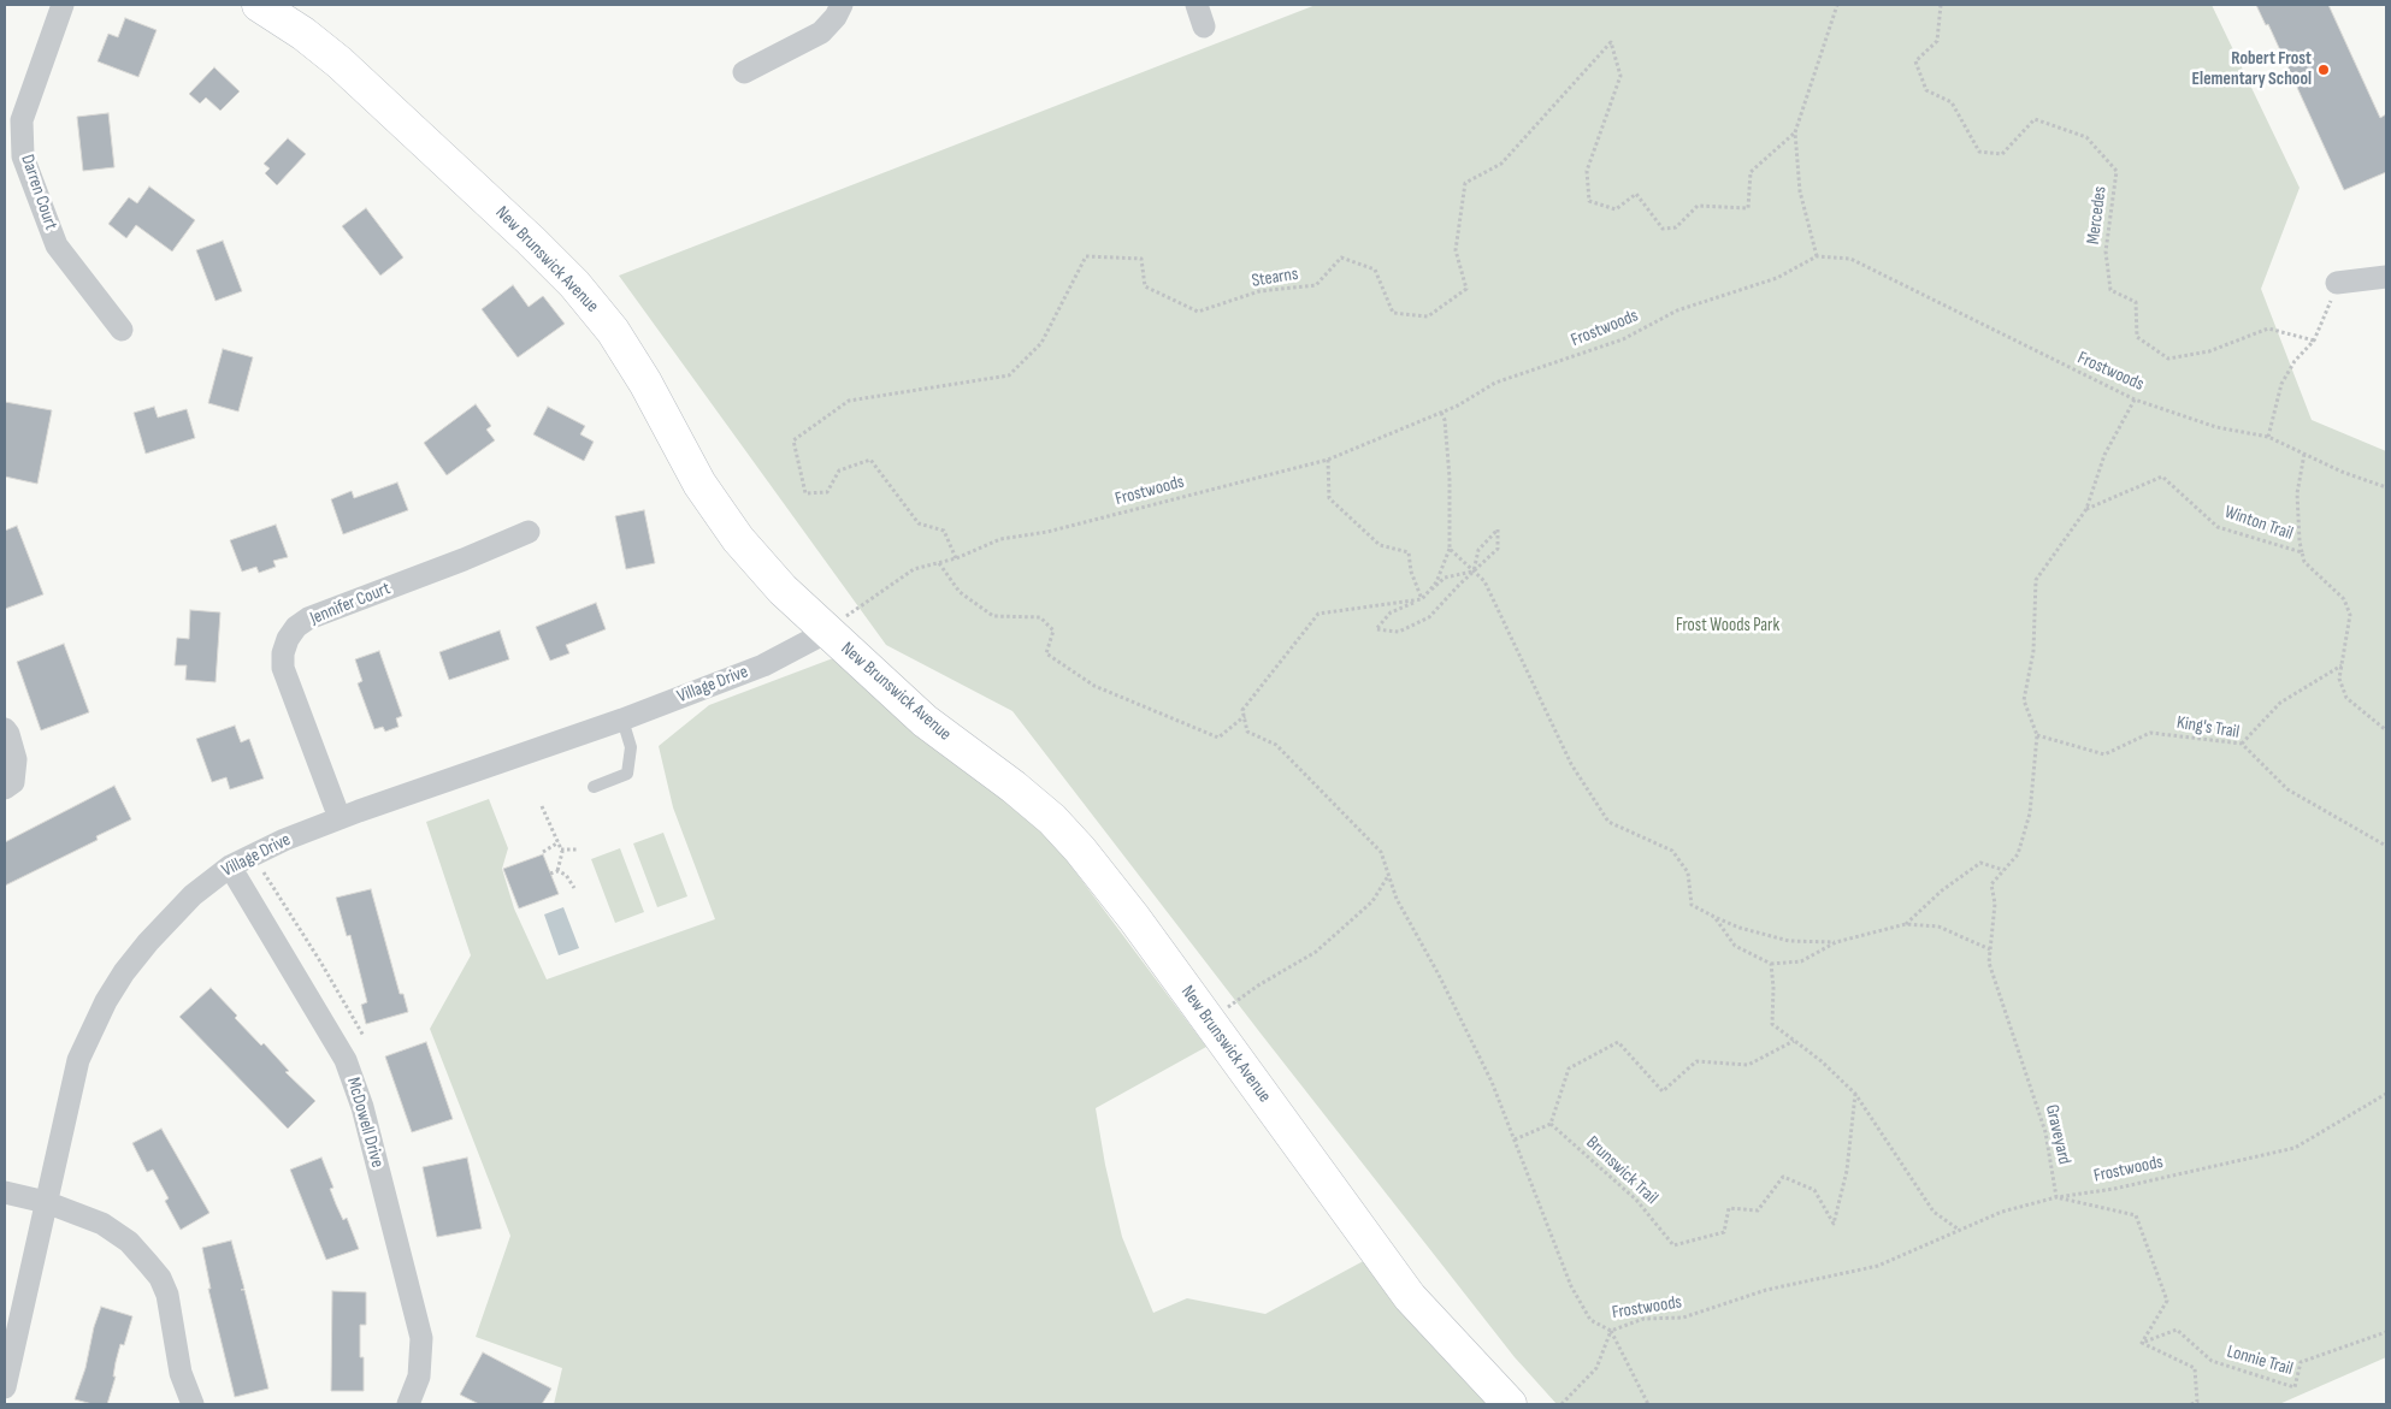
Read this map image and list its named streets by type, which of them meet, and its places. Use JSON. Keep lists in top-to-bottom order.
{
  "streets": {
    "street": [
      "Darren Court",
      "New Brunswick Avenue",
      "Jennifer Court",
      "Village Drive",
      "McDowell Drive"
    ],
    "path": [
      "Mercedes",
      "Stearns",
      "Frostwoods",
      "Winton Trail",
      "King's Trail",
      "Graveyard",
      "Brunswick Trail",
      "Lonnie Trail"
    ]
  },
  "crossings": [
    ["New Brunswick Avenue", "Frostwoods"],
    ["New Brunswick Avenue", "Village Drive"],
    ["Stearns", "Frostwoods"],
    ["Frostwoods", "Village Drive"],
    ["Frostwoods", "Graveyard"],
    ["Jennifer Court", "Village Drive"],
    ["Village Drive", "McDowell Drive"],
    ["King's Trail", "Graveyard"]
  ],
  "parks": ["Frost Woods Park"],
  "places": ["Robert Frost Elementary School"]
}
